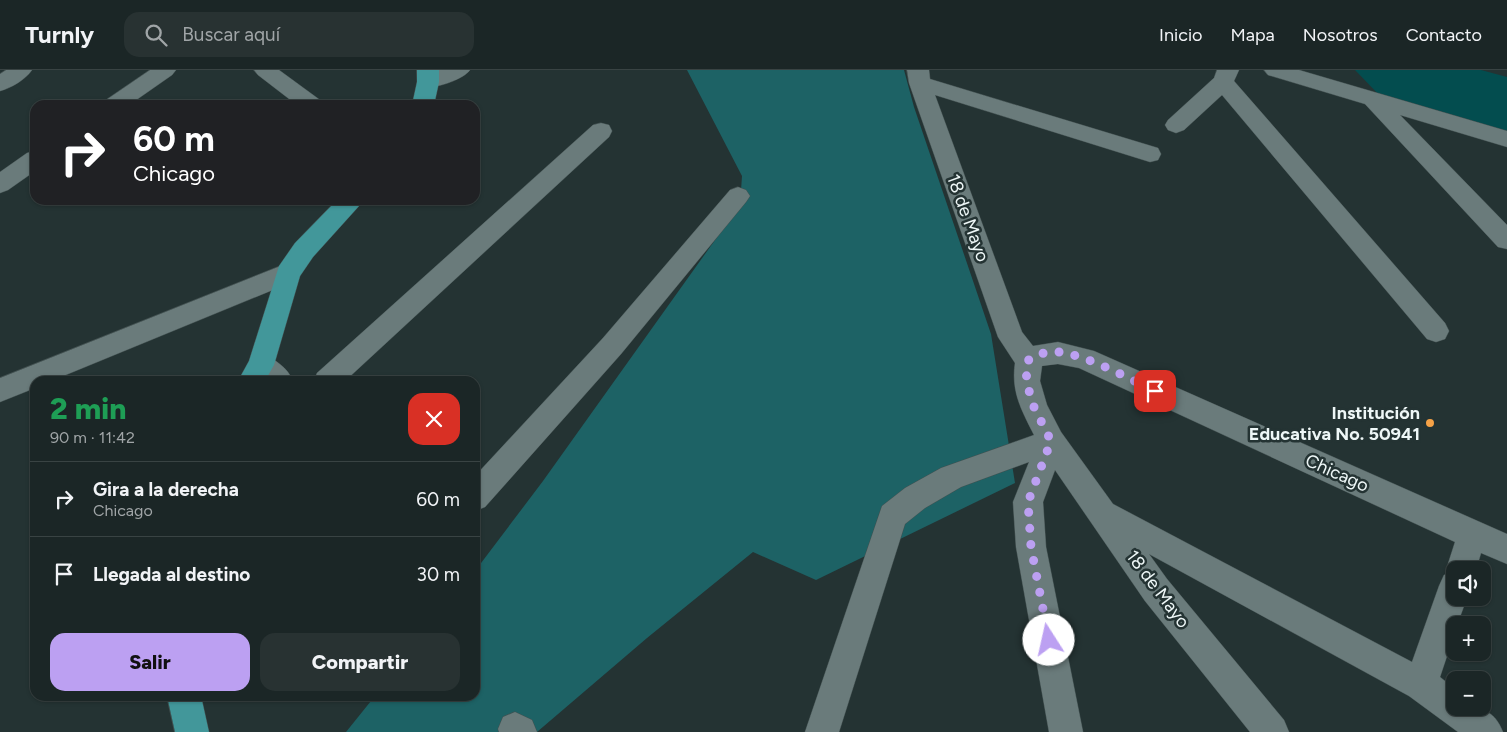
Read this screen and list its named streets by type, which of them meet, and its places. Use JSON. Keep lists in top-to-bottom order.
{
  "streets": {
    "street": ["18 de Mayo", "Chicago"]
  },
  "crossings": [
    ["18 de Mayo", "Chicago"]
  ],
  "places": ["Institución Educativa No. 50941"],
  "page": {
    "header": "Turnly",
    "search": "Buscar aquí",
    "nav": [
      "Inicio",
      "Mapa",
      "Nosotros",
      "Contacto"
    ],
    "turn": ["60 m", "Chicago"],
    "heading": ["2 min", "90 m · 11:42"],
    "list": [
      {
        "name": "Gira a la derecha",
        "note": "Chicago",
        "value": "60 m"
      },
      {
        "name": "Llegada al destino",
        "value": "30 m"
      }
    ],
    "map_buttons": ["+", "−"],
    "buttons": ["Salir", "Compartir"]
  }
}
